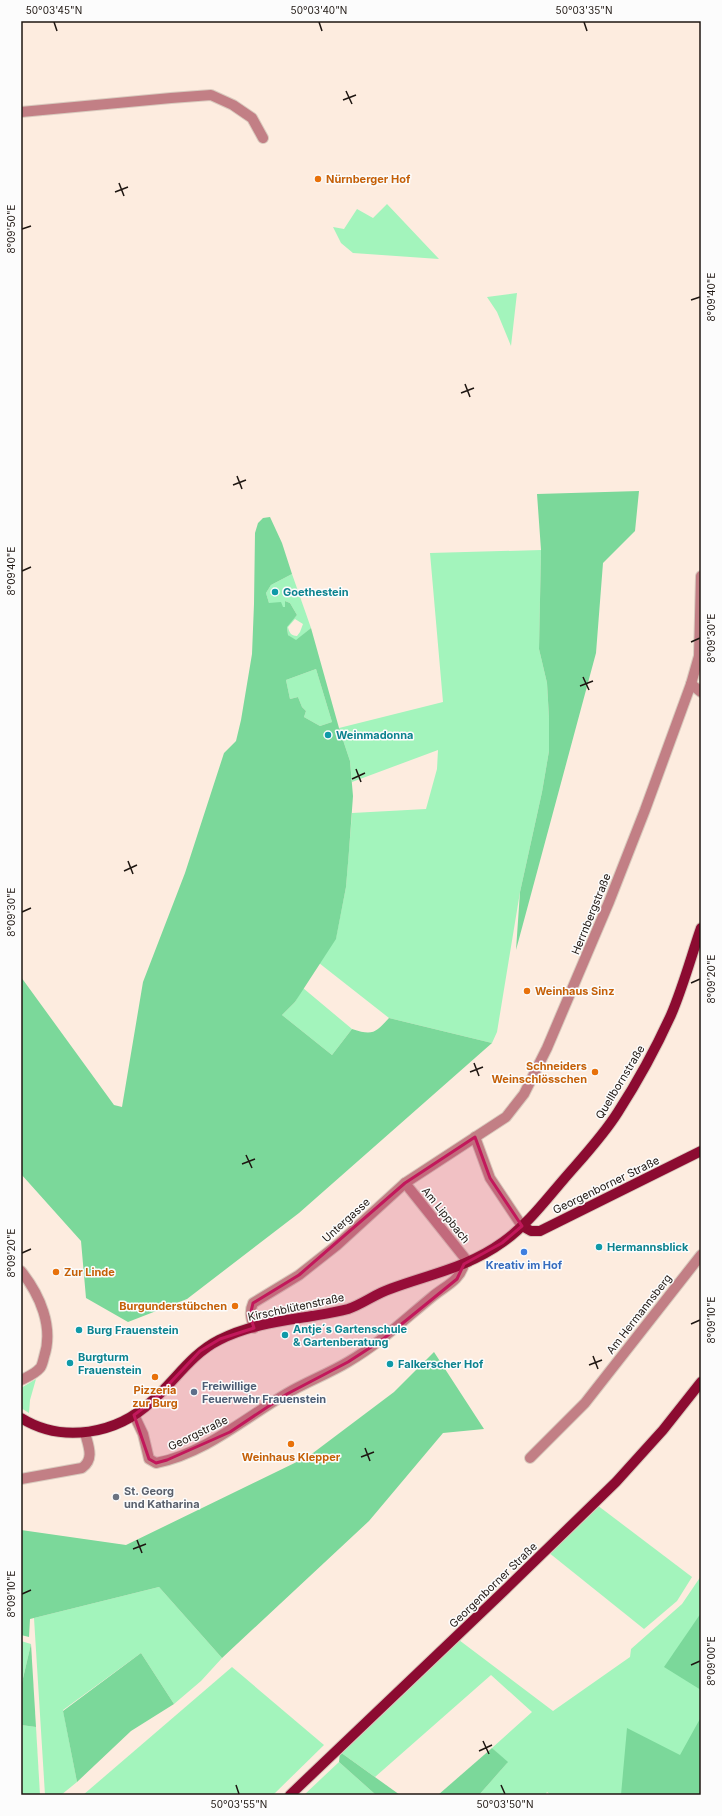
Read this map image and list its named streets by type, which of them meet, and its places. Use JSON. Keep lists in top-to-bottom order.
{
  "streets": {
    "main road": ["Quellbornstraße", "Georgenborner Straße", "Kirschblütenstraße"],
    "street": [
      "Herrnbergstraße",
      "Am Lippbach",
      "Untergasse",
      "Am Hermannsberg",
      "Georgstraße"
    ]
  },
  "crossings": [
    ["Herrnbergstraße", "Untergasse"],
    ["Quellbornstraße", "Georgenborner Straße"],
    ["Quellbornstraße", "Kirschblütenstraße"],
    ["Georgenborner Straße", "Kirschblütenstraße"],
    ["Am Lippbach", "Untergasse"],
    ["Am Lippbach", "Kirschblütenstraße"],
    ["Am Lippbach", "Georgstraße"],
    ["Untergasse", "Kirschblütenstraße"],
    ["Kirschblütenstraße", "Georgstraße"]
  ],
  "places": [
    "Nürnberger Hof",
    "Goethestein",
    "Weinmadonna",
    "Weinhaus Sinz",
    "Schneiders Weinschlösschen",
    "Hermannsblick",
    "Kreativ im Hof",
    "Zur Linde",
    "Burgunderstübchen",
    "Burg Frauenstein",
    "Antje´s Gartenschule & Gartenberatung",
    "Burgturm Frauenstein",
    "Falkerscher Hof",
    "Pizzeria zur Burg",
    "Freiwillige Feuerwehr Frauenstein",
    "Weinhaus Klepper",
    "St. Georg und Katharina"
  ],
  "coordinates": [
    "50°03'45\"N",
    "50°03'40\"N",
    "50°03'35\"N",
    "8°09'50\"E",
    "8°09'40\"E",
    "8°09'30\"E",
    "8°09'20\"E",
    "8°09'10\"E",
    "8°09'00\"E",
    "50°03'55\"N",
    "50°03'50\"N"
  ]
}
